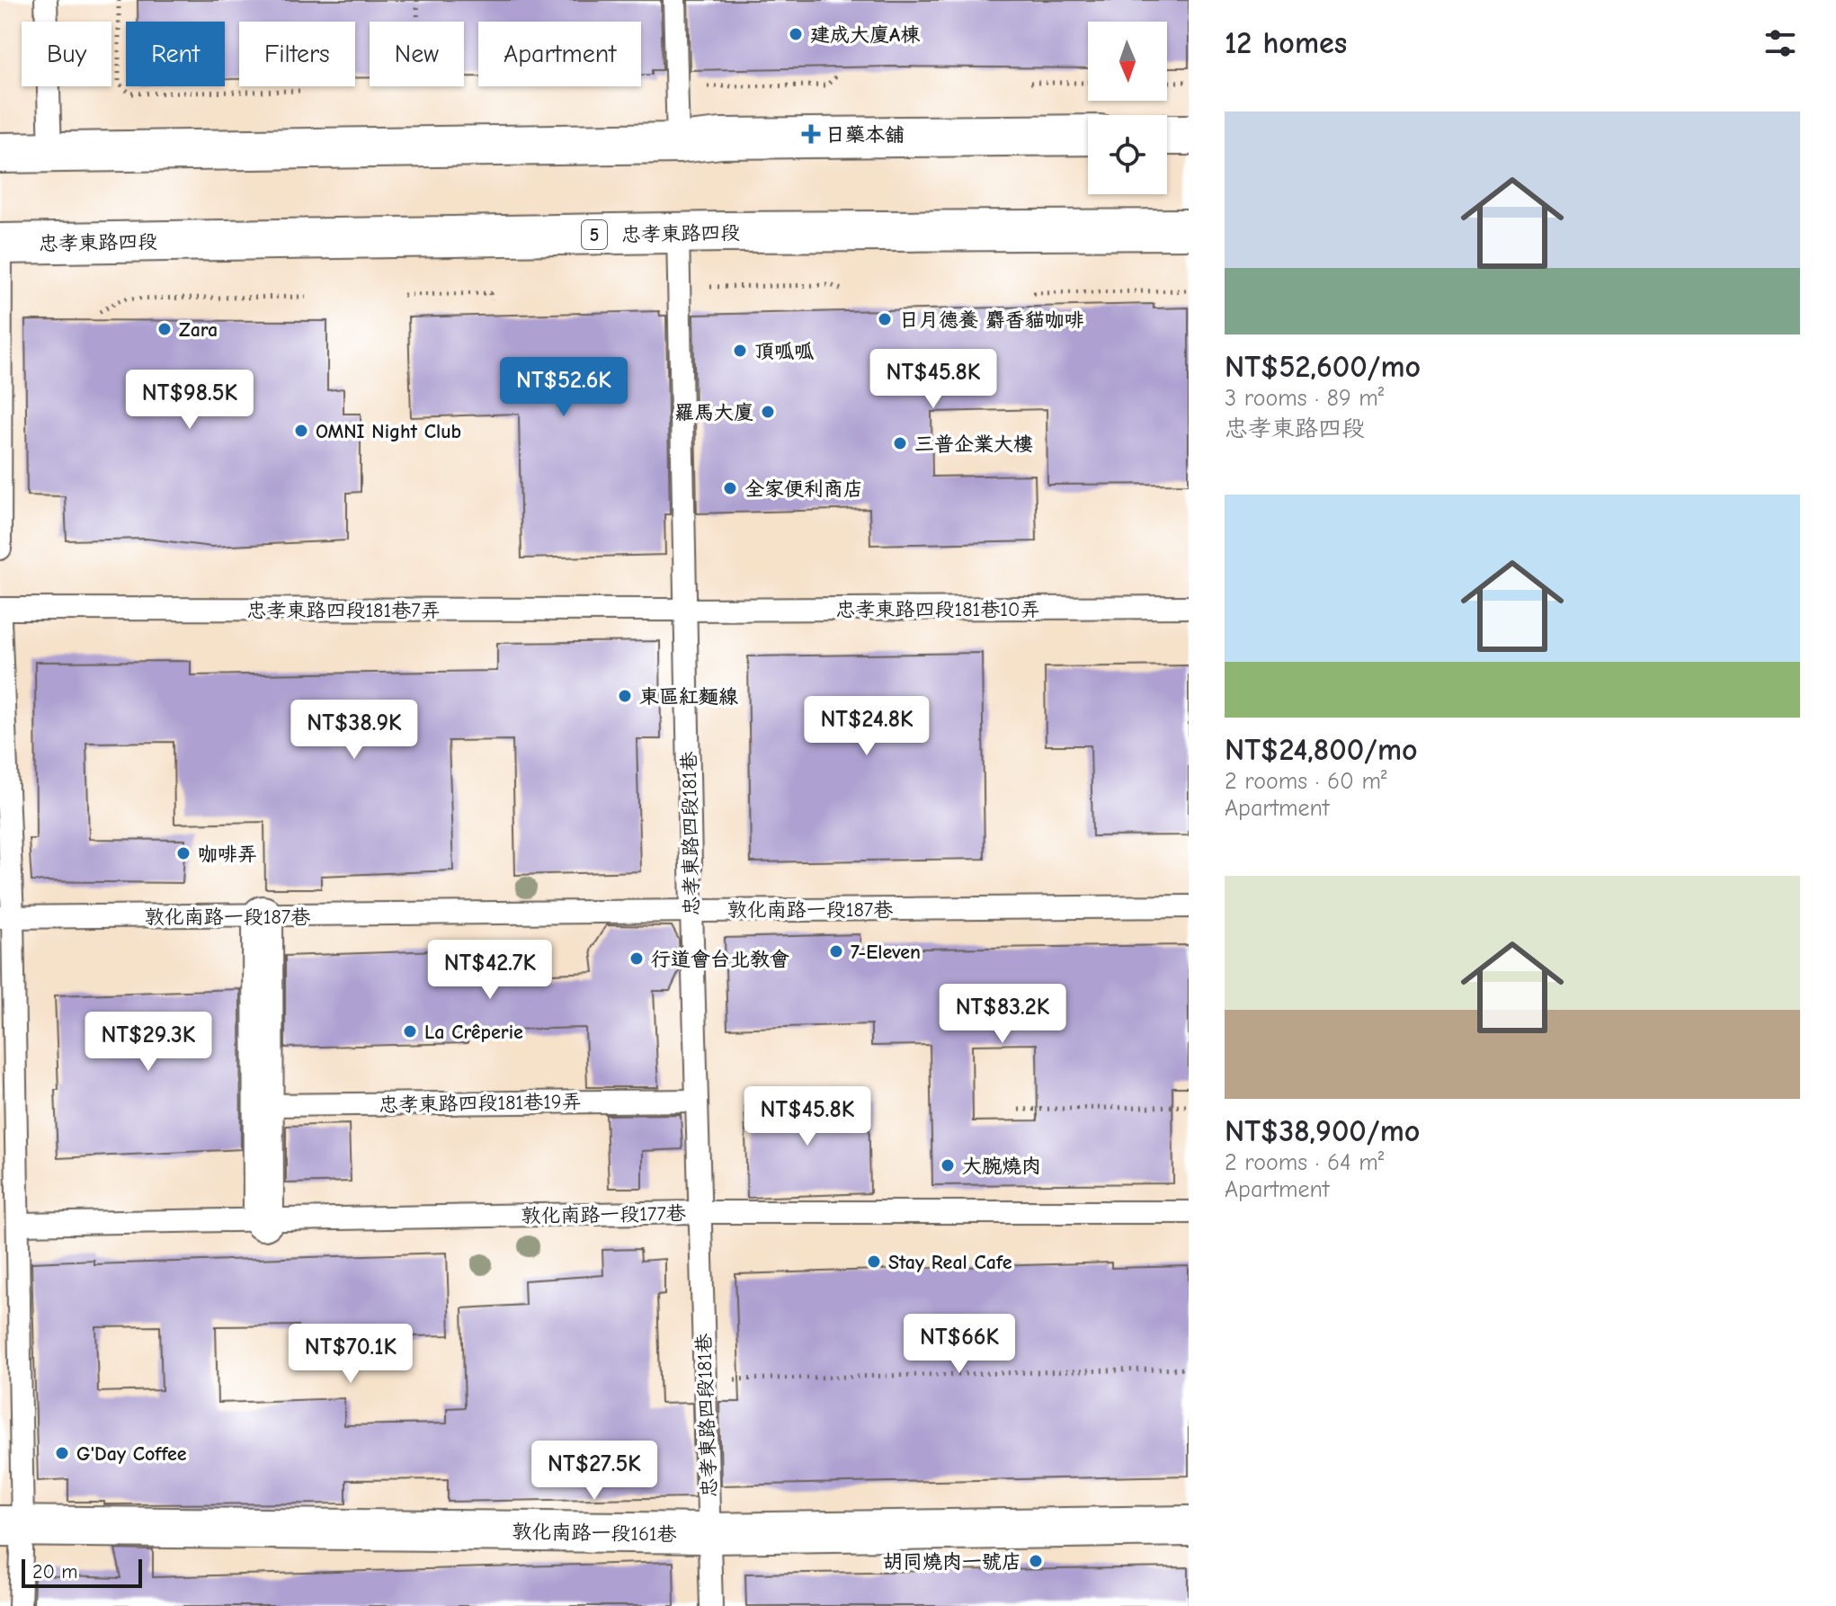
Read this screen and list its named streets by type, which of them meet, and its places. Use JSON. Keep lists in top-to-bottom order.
{
  "streets": {
    "main road": ["忠孝東路四段", "5", "敦化南路一段161巷"],
    "lane": [
      "忠孝東路四段181巷10弄",
      "忠孝東路四段181巷7弄",
      "忠孝東路四段181巷",
      "敦化南路一段187巷",
      "忠孝東路四段181巷19弄",
      "敦化南路一段177巷"
    ]
  },
  "crossings": [
    ["忠孝東路四段", "忠孝東路四段181巷"],
    ["忠孝東路四段181巷10弄", "忠孝東路四段181巷7弄"],
    ["忠孝東路四段181巷10弄", "忠孝東路四段181巷"],
    ["忠孝東路四段181巷7弄", "忠孝東路四段181巷"],
    ["忠孝東路四段181巷", "敦化南路一段187巷"],
    ["忠孝東路四段181巷", "忠孝東路四段181巷19弄"],
    ["忠孝東路四段181巷", "敦化南路一段177巷"],
    ["忠孝東路四段181巷", "敦化南路一段161巷"]
  ],
  "places": {
    "other": [
      "建成大廈A棟",
      "日月德養 麝香貓咖啡",
      "Zara",
      "頂呱呱",
      "羅馬大廈",
      "OMNI Night Club",
      "三普企業大樓",
      "全家便利商店",
      "東區紅麵線",
      "咖啡弄",
      "7-Eleven",
      "行道會台北教會",
      "La Crêperie",
      "大腕燒肉",
      "Stay Real Cafe",
      "G'Day Coffee",
      "胡同燒肉一號店"
    ],
    "health": ["日藥本舖"]
  },
  "scale_bar": "20 m",
  "north": "bottom",
  "page": {
    "heading": "12 homes",
    "chip": [
      "Buy",
      "Rent",
      "Filters",
      "New",
      "Apartment"
    ],
    "list": [
      {
        "name": "NT$52,600/mo",
        "note": "3 rooms · 89 m² · 忠孝東路四段"
      },
      {
        "name": "NT$24,800/mo",
        "note": "2 rooms · 60 m² · Apartment"
      },
      {
        "name": "NT$38,900/mo",
        "note": "2 rooms · 64 m² · Apartment"
      }
    ],
    "price": [
      "NT$45.8K",
      "NT$52.6K",
      "NT$98.5K",
      "NT$24.8K",
      "NT$38.9K",
      "NT$42.7K",
      "NT$83.2K",
      "NT$29.3K",
      "NT$45.8K",
      "NT$66K",
      "NT$70.1K",
      "NT$27.5K"
    ],
    "scale": "20 m"
  }
}
